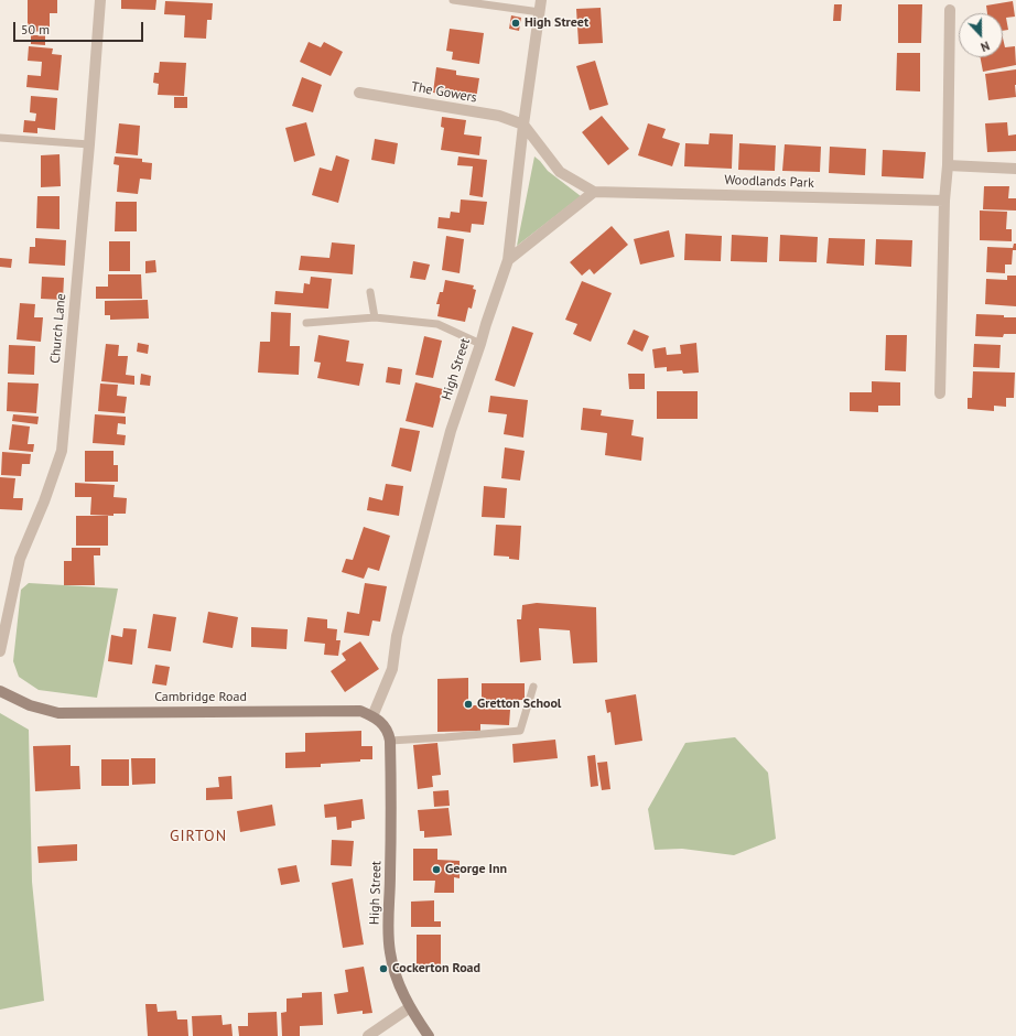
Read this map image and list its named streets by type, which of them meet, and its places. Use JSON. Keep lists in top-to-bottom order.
{
  "streets": {
    "street": [
      "The Gowers",
      "Woodlands Park",
      "Church Lane",
      "High Street",
      "Cambridge Road"
    ]
  },
  "crossings": [
    ["The Gowers", "Woodlands Park"],
    ["The Gowers", "High Street"],
    ["Woodlands Park", "High Street"],
    ["High Street", "Cambridge Road"]
  ],
  "districts": ["GIRTON"],
  "places": [
    "High Street",
    "Gretton School",
    "George Inn",
    "Cockerton Road"
  ],
  "scale_bar": "50 m",
  "north": "bottom"
}
